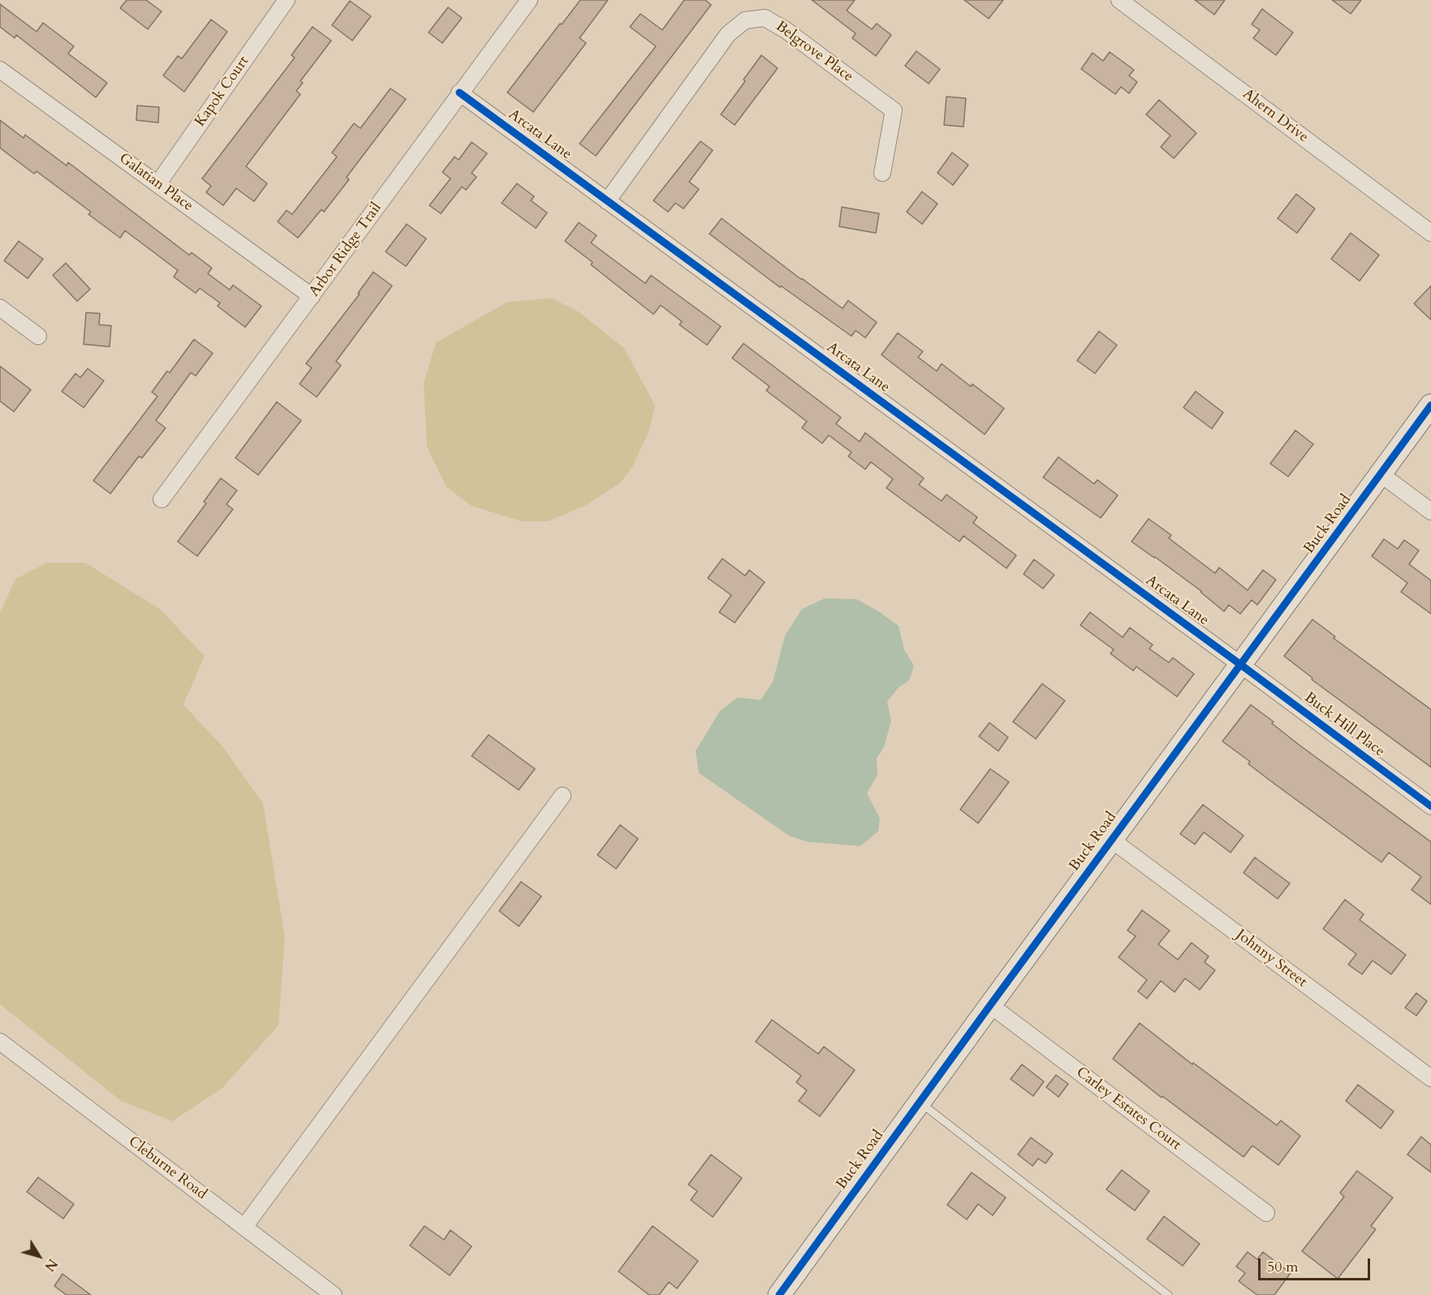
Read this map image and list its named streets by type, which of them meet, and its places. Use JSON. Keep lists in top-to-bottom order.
{
  "streets": {
    "street": [
      "Belgrove Place",
      "Kapok Court",
      "Ahern Drive",
      "Arcata Lane",
      "Galatian Place",
      "Arbor Ridge Trail",
      "Buck Road",
      "Buck Hill Place",
      "Johnny Street",
      "Carley Estates Court",
      "Cleburne Road"
    ]
  },
  "crossings": [
    ["Belgrove Place", "Arcata Lane"],
    ["Kapok Court", "Galatian Place"],
    ["Arcata Lane", "Arbor Ridge Trail"],
    ["Arcata Lane", "Buck Road"],
    ["Arcata Lane", "Buck Hill Place"],
    ["Galatian Place", "Arbor Ridge Trail"],
    ["Buck Road", "Buck Hill Place"],
    ["Buck Road", "Johnny Street"],
    ["Buck Road", "Carley Estates Court"]
  ],
  "scale_bar": "50 m",
  "north": "bottom right"
}
